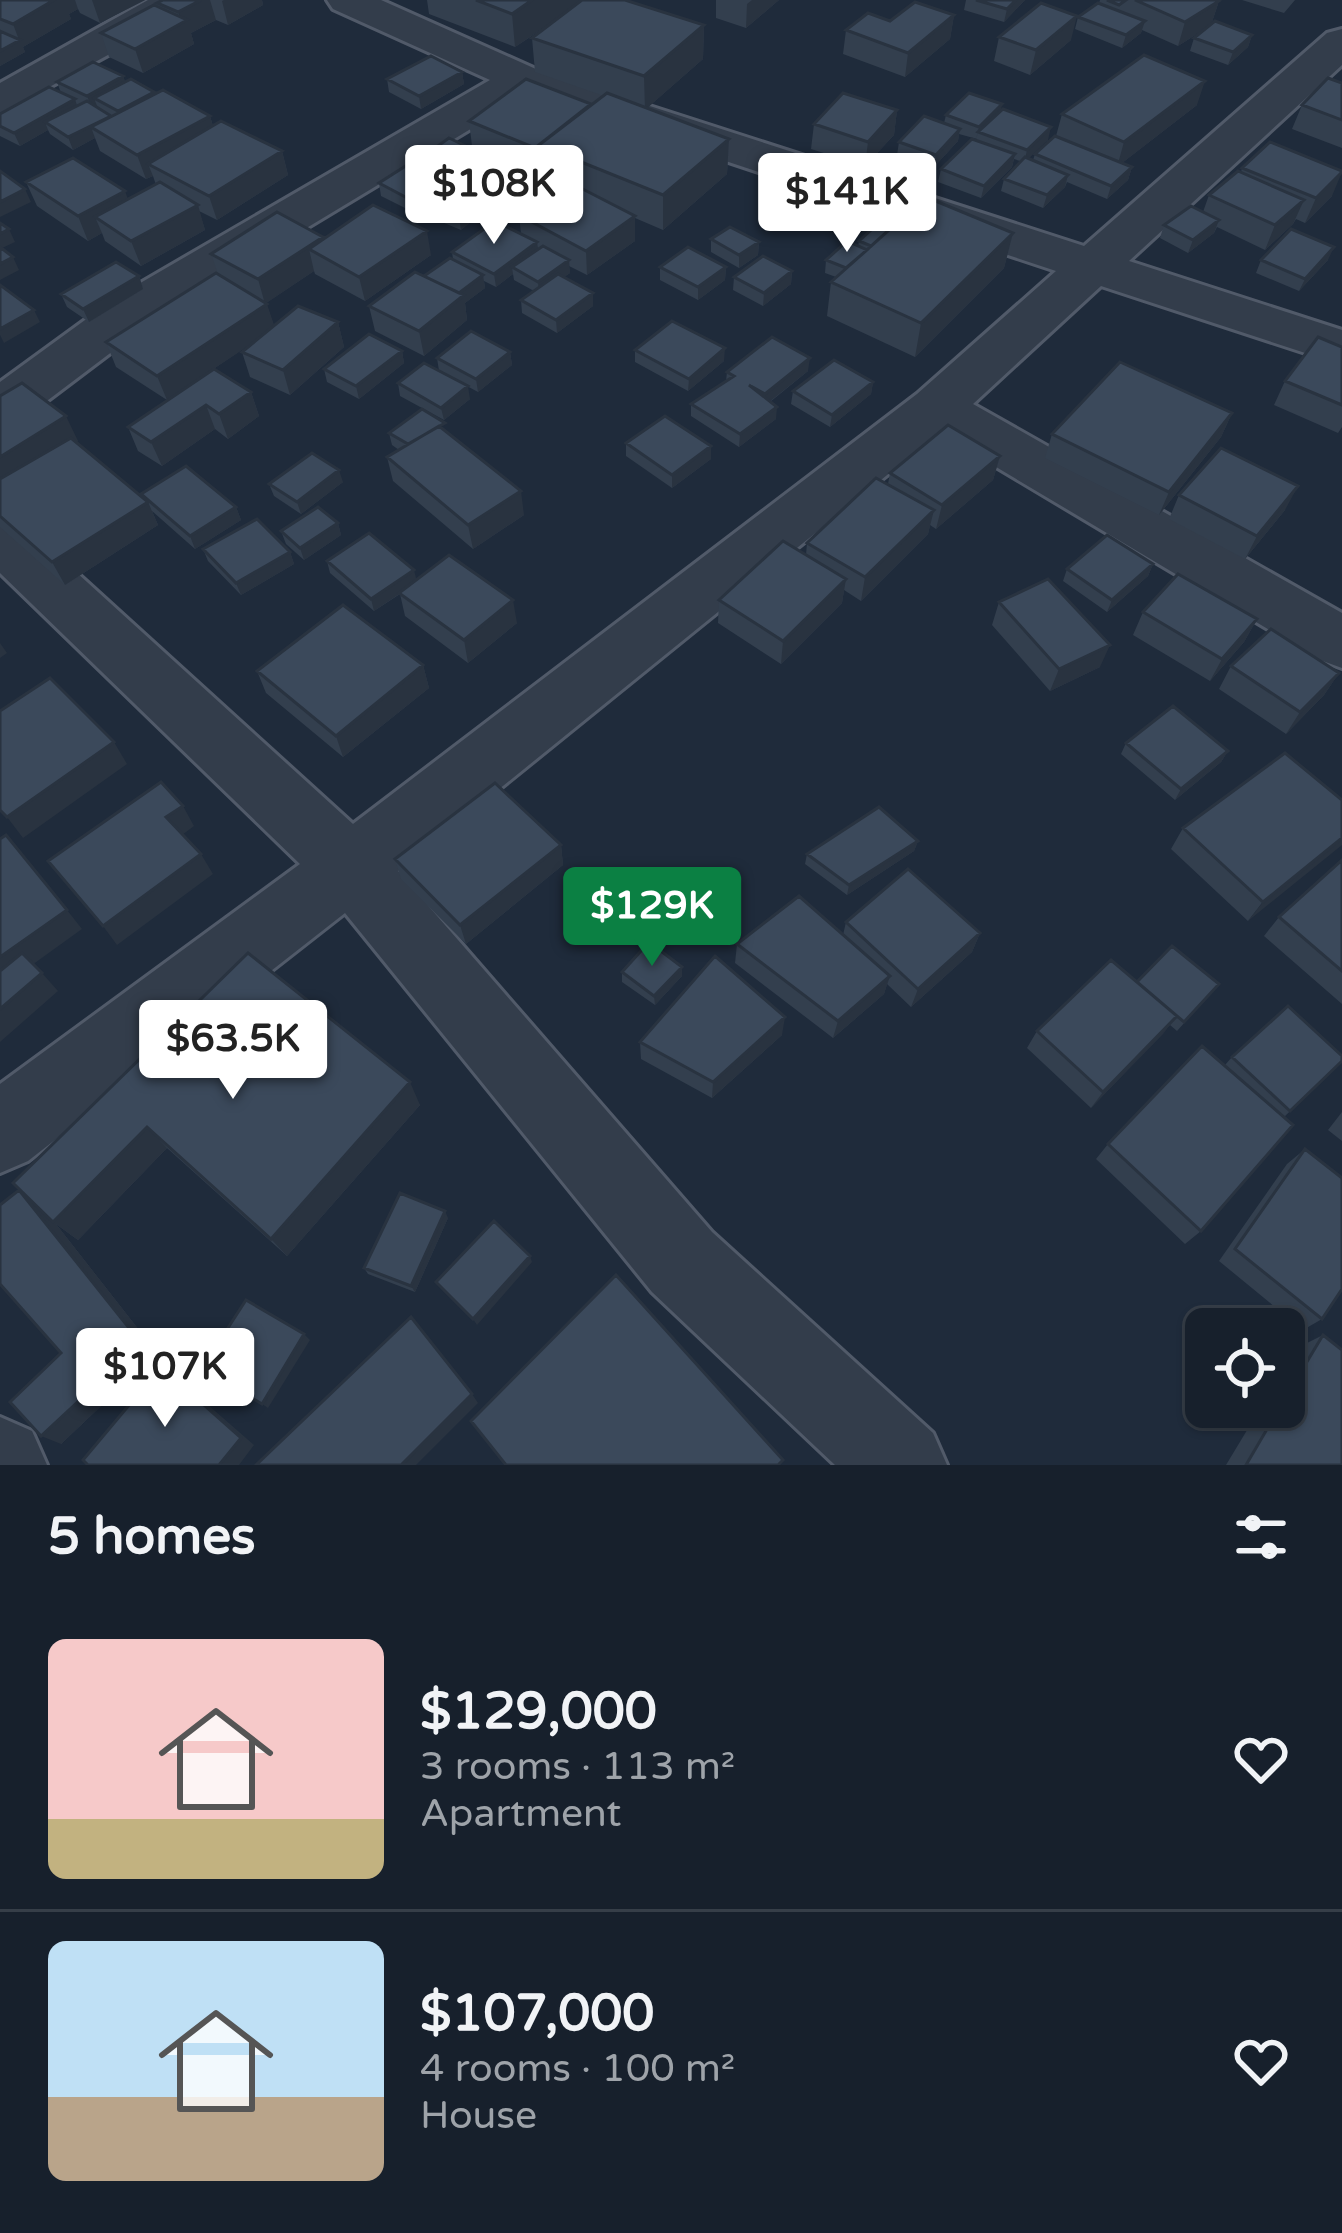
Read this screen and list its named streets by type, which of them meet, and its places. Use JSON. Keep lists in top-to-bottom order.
{
  "page": {
    "price": [
      "$108K",
      "$141K",
      "$129K",
      "$63.5K",
      "$107K"
    ],
    "heading": "5 homes",
    "list": [
      {
        "name": "$129,000",
        "note": "3 rooms · 113 m² · Apartment"
      },
      {
        "name": "$107,000",
        "note": "4 rooms · 100 m² · House"
      }
    ]
  }
}
